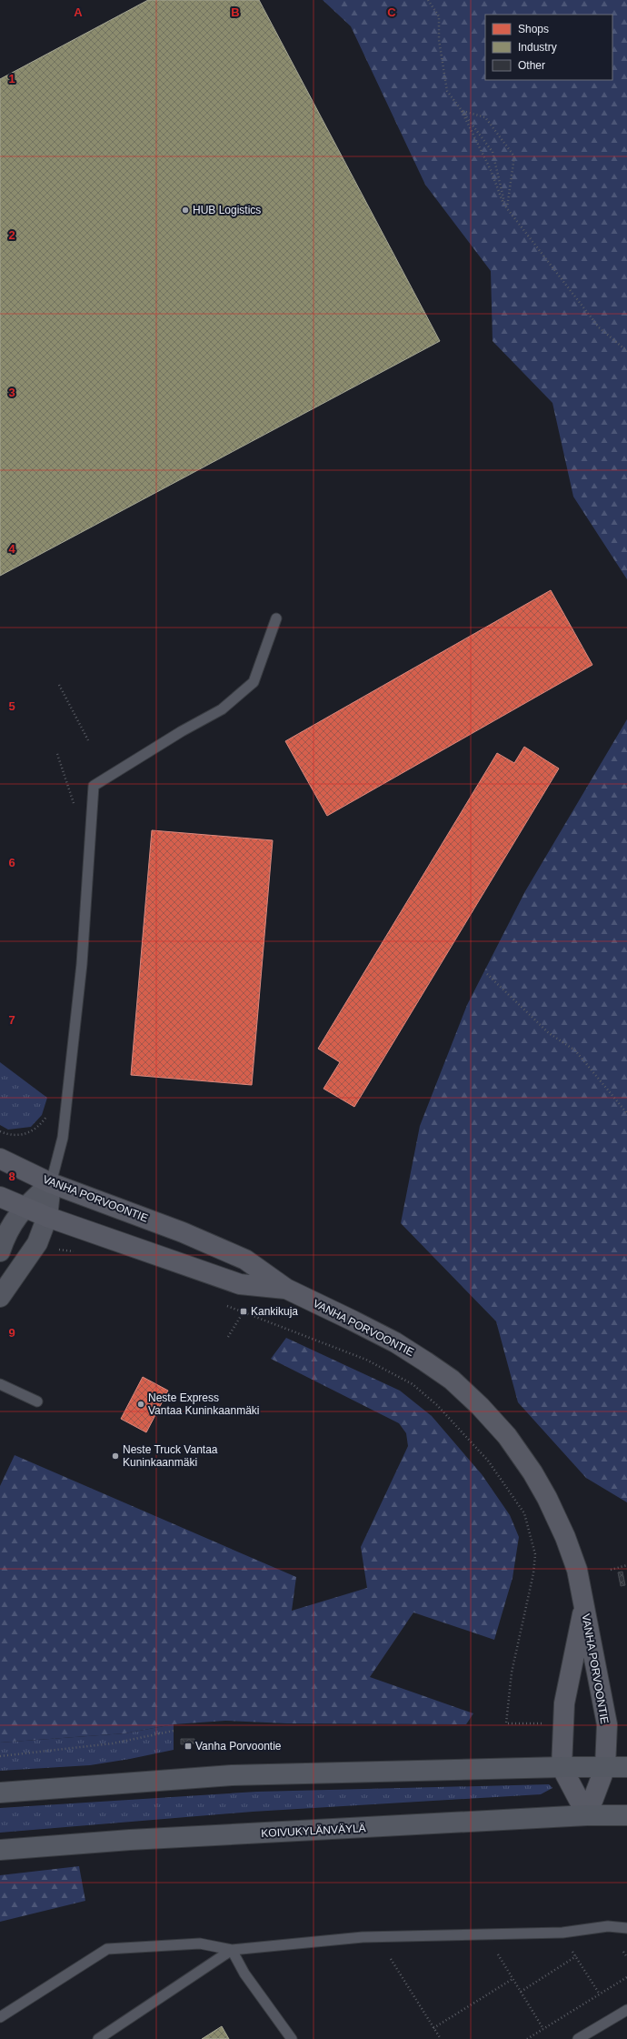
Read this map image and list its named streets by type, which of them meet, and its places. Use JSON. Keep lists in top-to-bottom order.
{
  "streets": {
    "main road": ["VANHA PORVOONTIE", "KOIVUKYLÄNVÄYLÄ"]
  },
  "crossings": [
    ["VANHA PORVOONTIE", "KOIVUKYLÄNVÄYLÄ"]
  ],
  "places": {
    "other": ["HUB Logistics", "Neste Express Vantaa Kuninkaanmäki", "Neste Truck Vantaa Kuninkaanmäki"],
    "transit": ["Kankikuja", "Vanha Porvoontie"]
  },
  "legend": ["Shops", "Industry", "Other"],
  "grid": {
    "columns": ["A", "B", "C"],
    "rows": [
      "1",
      "2",
      "3",
      "4",
      "5",
      "6",
      "7",
      "8",
      "9"
    ]
  }
}
